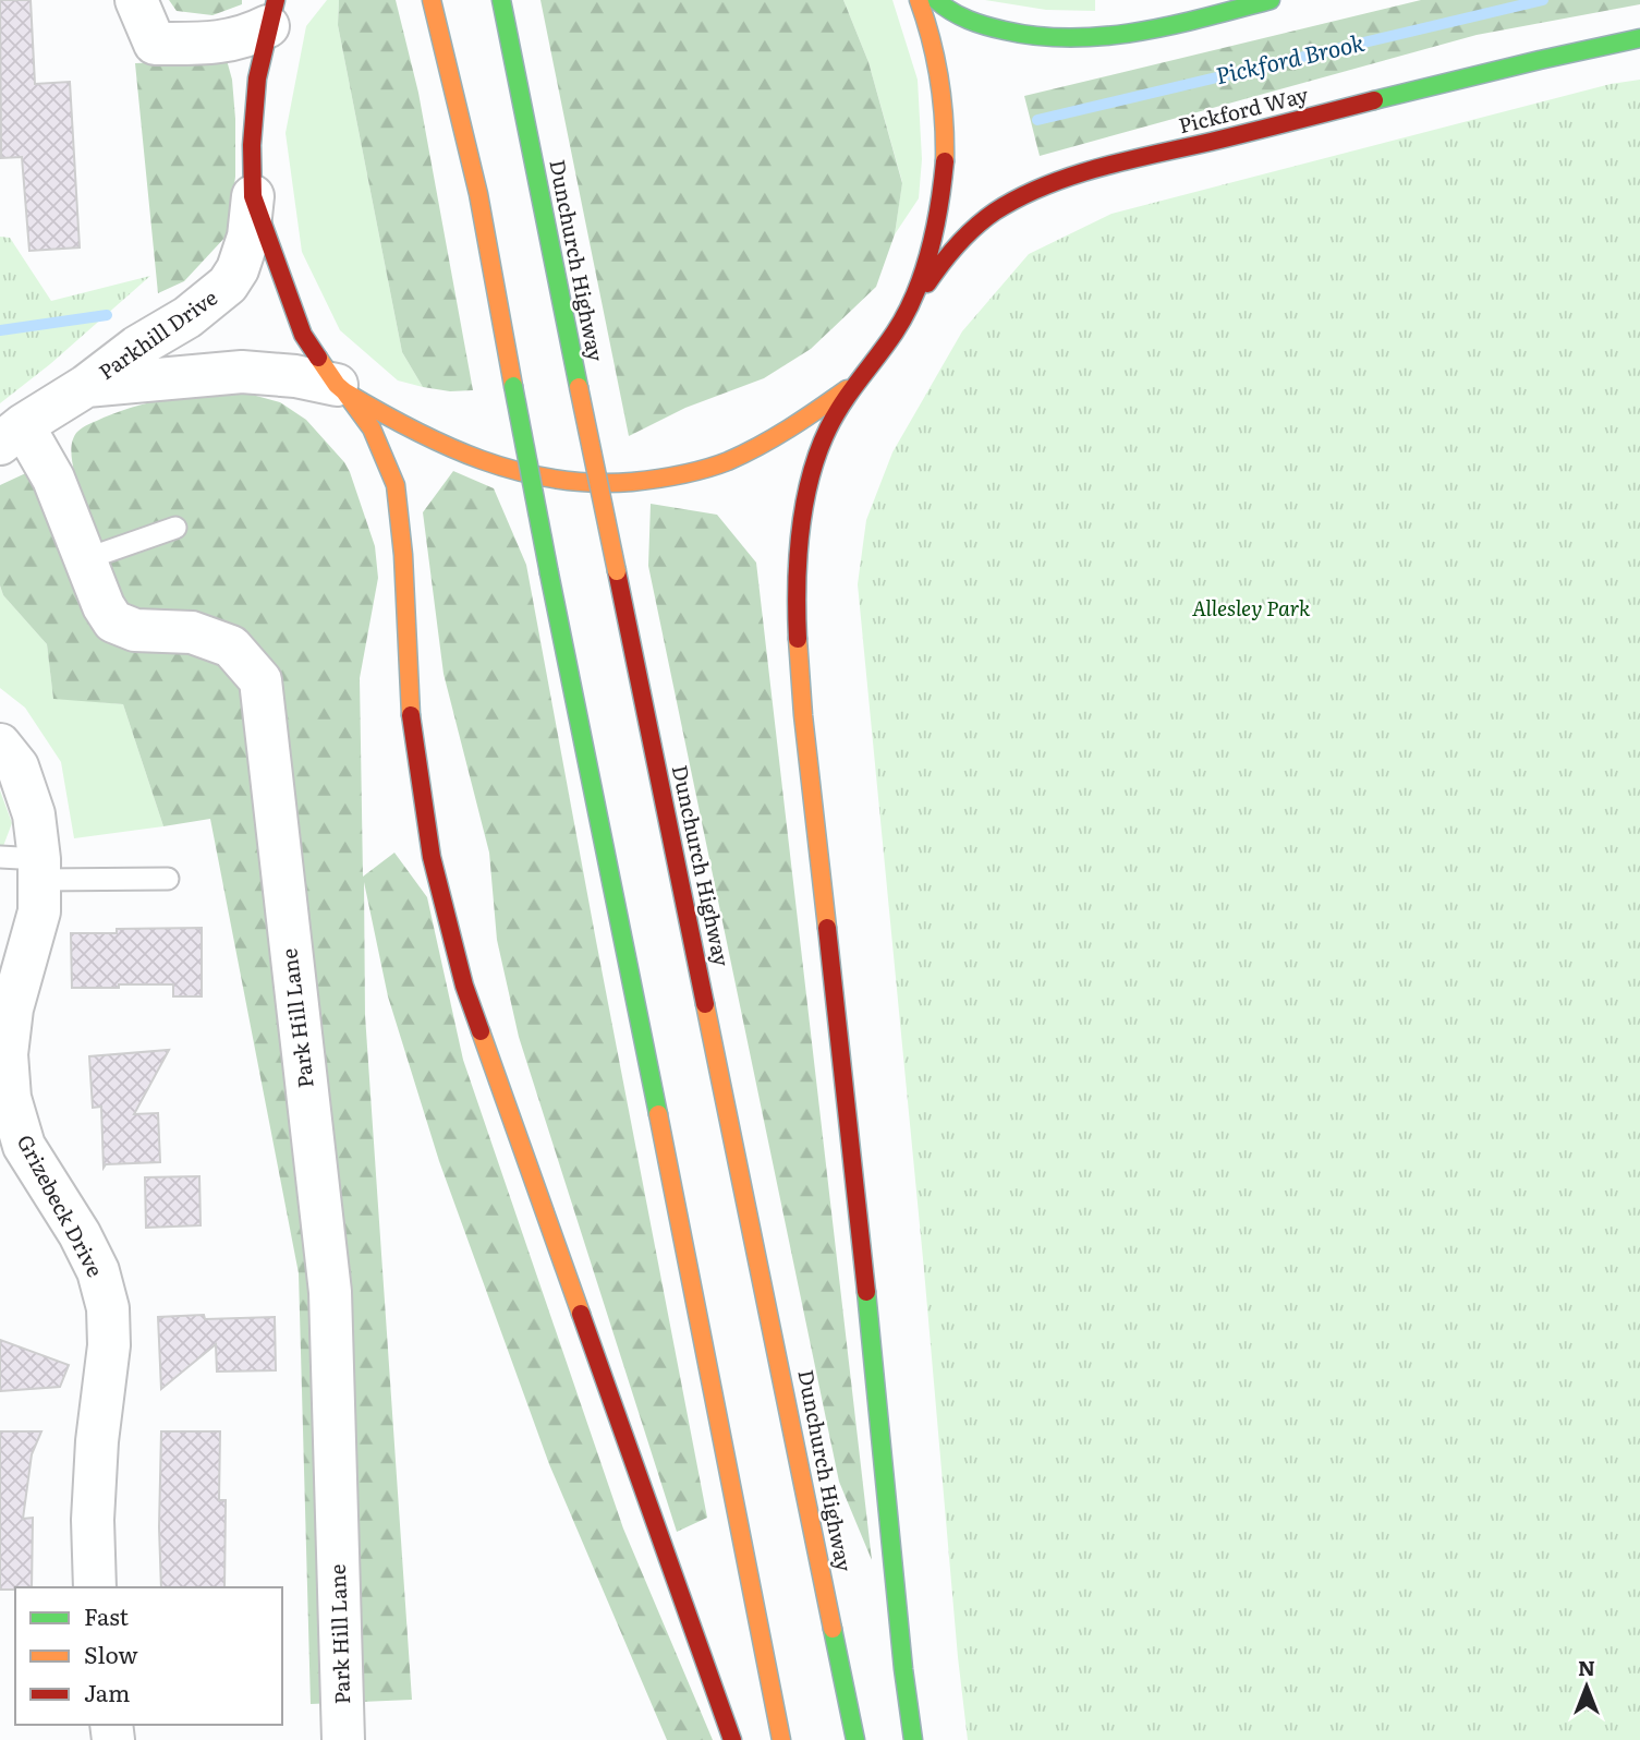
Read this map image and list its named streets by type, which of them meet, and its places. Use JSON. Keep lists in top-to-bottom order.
{
  "streets": {
    "highway": ["Pickford Way", "Dunchurch Highway"],
    "street": ["Parkhill Drive", "Park Hill Lane", "Grizebeck Drive"]
  },
  "crossings": [
    ["Parkhill Drive", "Park Hill Lane"]
  ],
  "water": ["Pickford Brook"],
  "parks": ["Allesley Park"],
  "legend": ["Fast", "Slow", "Jam"],
  "north": "top"
}
